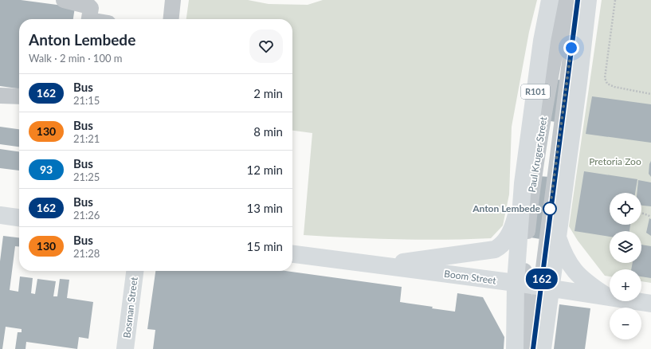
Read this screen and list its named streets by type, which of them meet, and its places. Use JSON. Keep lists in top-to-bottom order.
{
  "streets": {
    "main road": [
      "R101",
      "Paul Kruger Street",
      "Boom Street",
      "Bosman Street"
    ]
  },
  "crossings": [
    ["Paul Kruger Street", "Boom Street"]
  ],
  "parks": ["Pretoria Zoo"],
  "places": ["Anton Lembede"],
  "lines": ["bus line 162"],
  "page": {
    "on_map": "162",
    "heading": ["Anton Lembede", "Walk · 2 min · 100 m"],
    "list": [
      {
        "mark": "162",
        "name": "Bus",
        "note": "21:15",
        "value": "2 min"
      },
      {
        "mark": "130",
        "name": "Bus",
        "note": "21:21",
        "value": "8 min"
      },
      {
        "mark": "93",
        "name": "Bus",
        "note": "21:25",
        "value": "12 min"
      },
      {
        "mark": "162",
        "name": "Bus",
        "note": "21:26",
        "value": "13 min"
      },
      {
        "mark": "130",
        "name": "Bus",
        "note": "21:28",
        "value": "15 min"
      }
    ],
    "map_buttons": ["+", "−"]
  }
}
